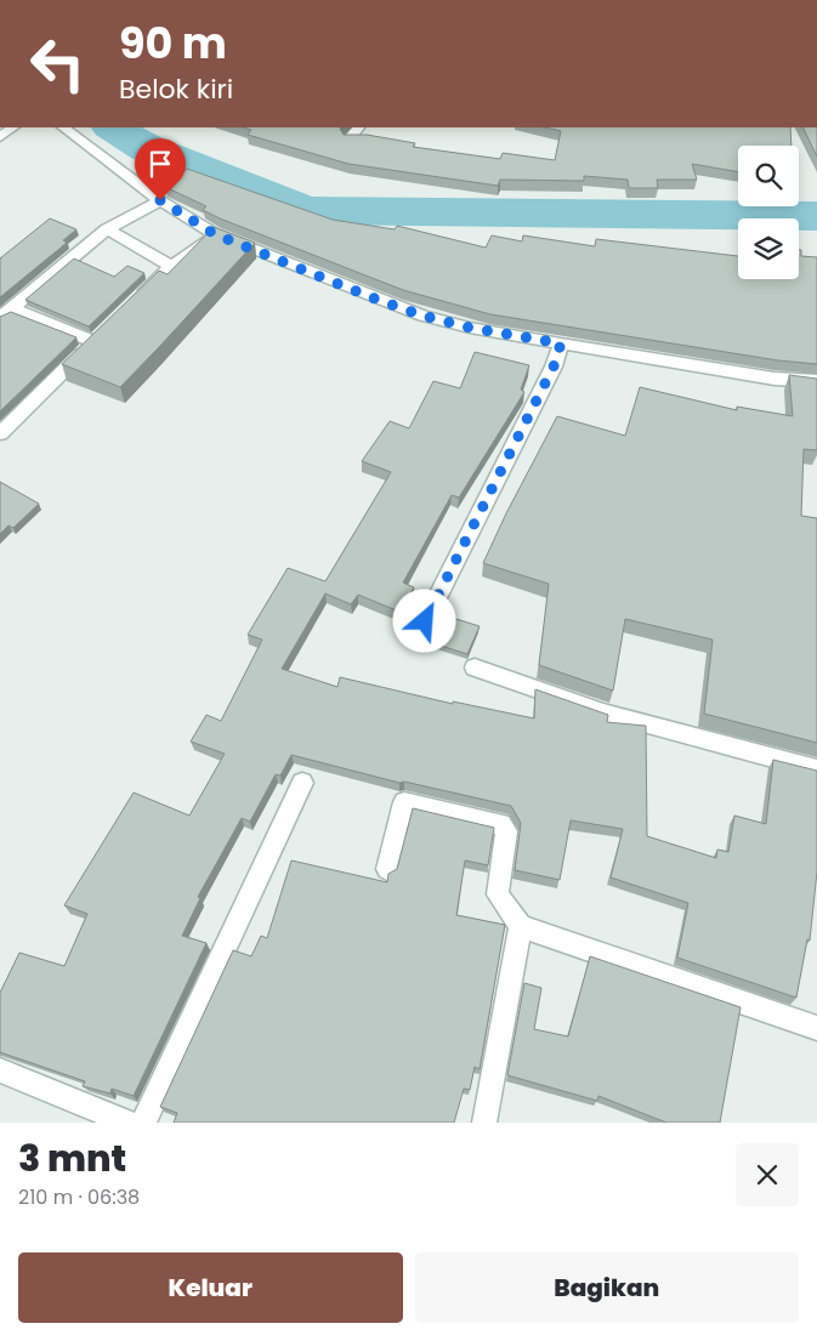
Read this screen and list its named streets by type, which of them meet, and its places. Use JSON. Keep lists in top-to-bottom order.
{
  "page": {
    "turn": ["90 m", "Belok kiri"],
    "heading": ["3 mnt", "210 m · 06:38"],
    "buttons": ["Keluar", "Bagikan"]
  }
}
